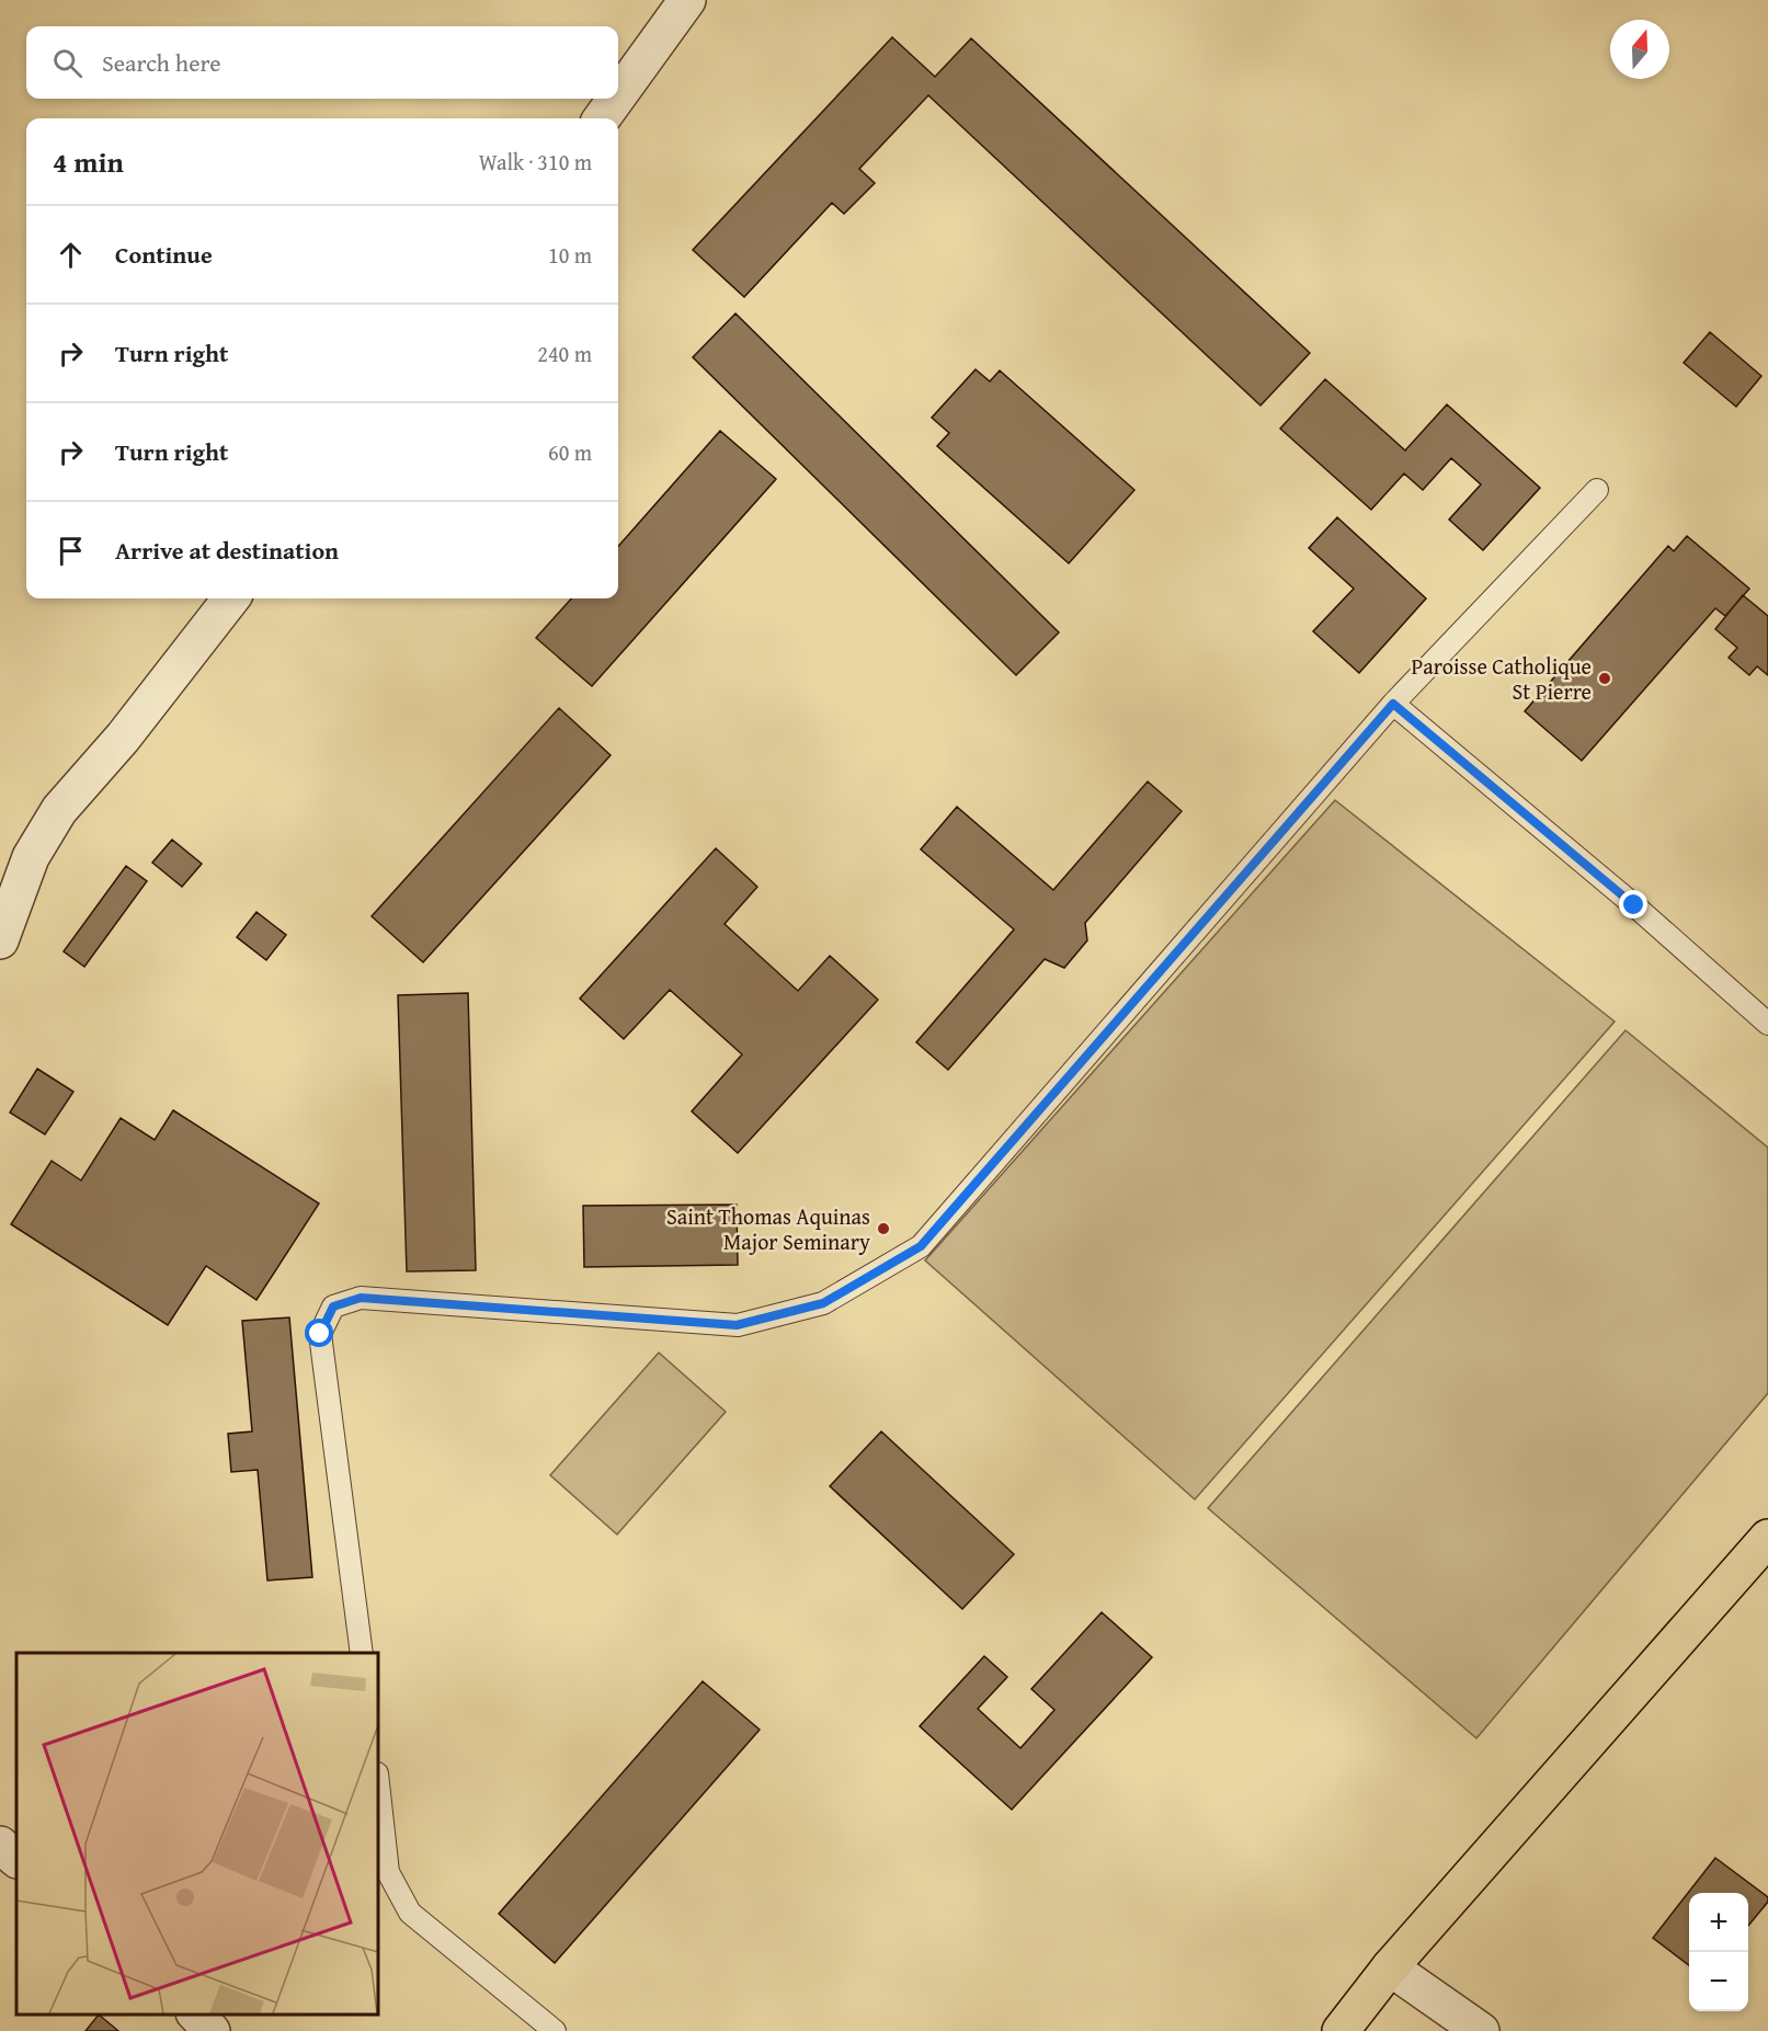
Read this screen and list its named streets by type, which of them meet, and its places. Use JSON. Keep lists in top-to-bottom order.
{
  "places": ["Paroisse Catholique St Pierre", "Saint Thomas Aquinas Major Seminary"],
  "north": "top",
  "page": {
    "search": "Search here",
    "heading": ["4 min", "Walk · 310 m"],
    "list": [
      ["Continue", "10 m"],
      ["Turn right", "240 m"],
      ["Turn right", "60 m"],
      "Arrive at destination"
    ],
    "map_buttons": ["+", "−"]
  }
}
